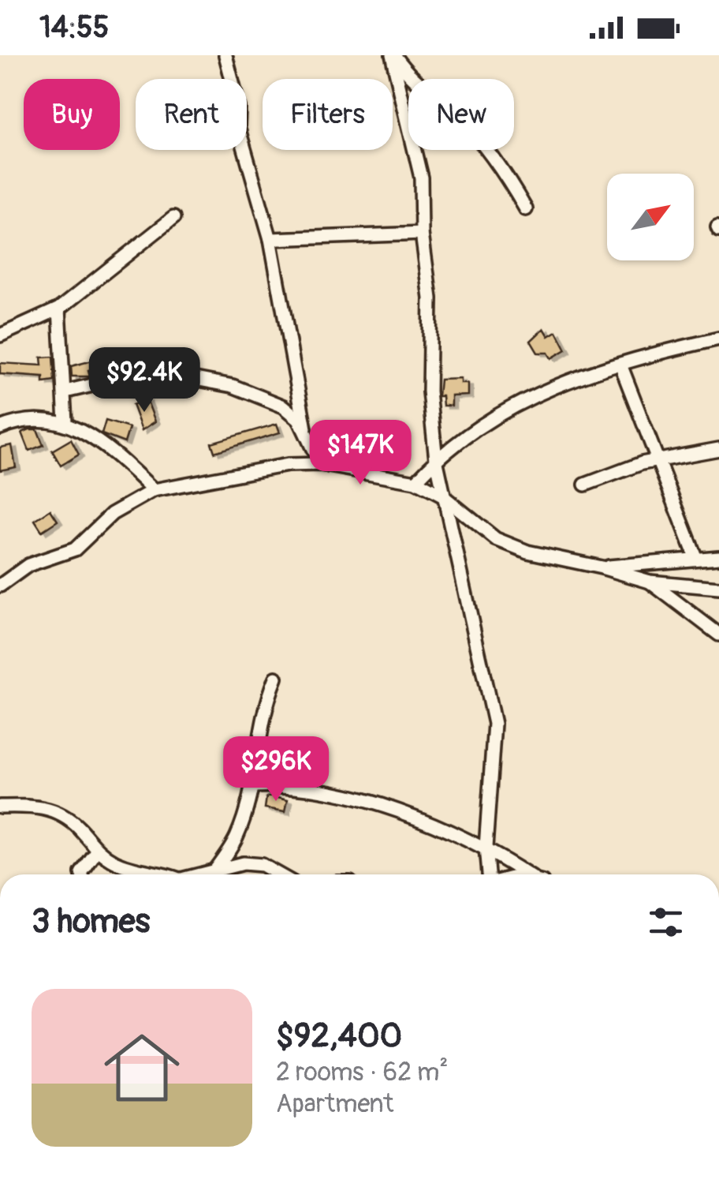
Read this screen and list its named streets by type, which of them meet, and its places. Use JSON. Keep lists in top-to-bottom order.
{
  "north": "top right",
  "page": {
    "status": "14:55",
    "chip": [
      "Buy",
      "Rent",
      "Filters",
      "New"
    ],
    "price": ["$92.4K", "$147K", "$296K"],
    "heading": "3 homes",
    "list": [
      {
        "name": "$92,400",
        "note": "2 rooms · 62 m² · Apartment"
      }
    ]
  }
}
